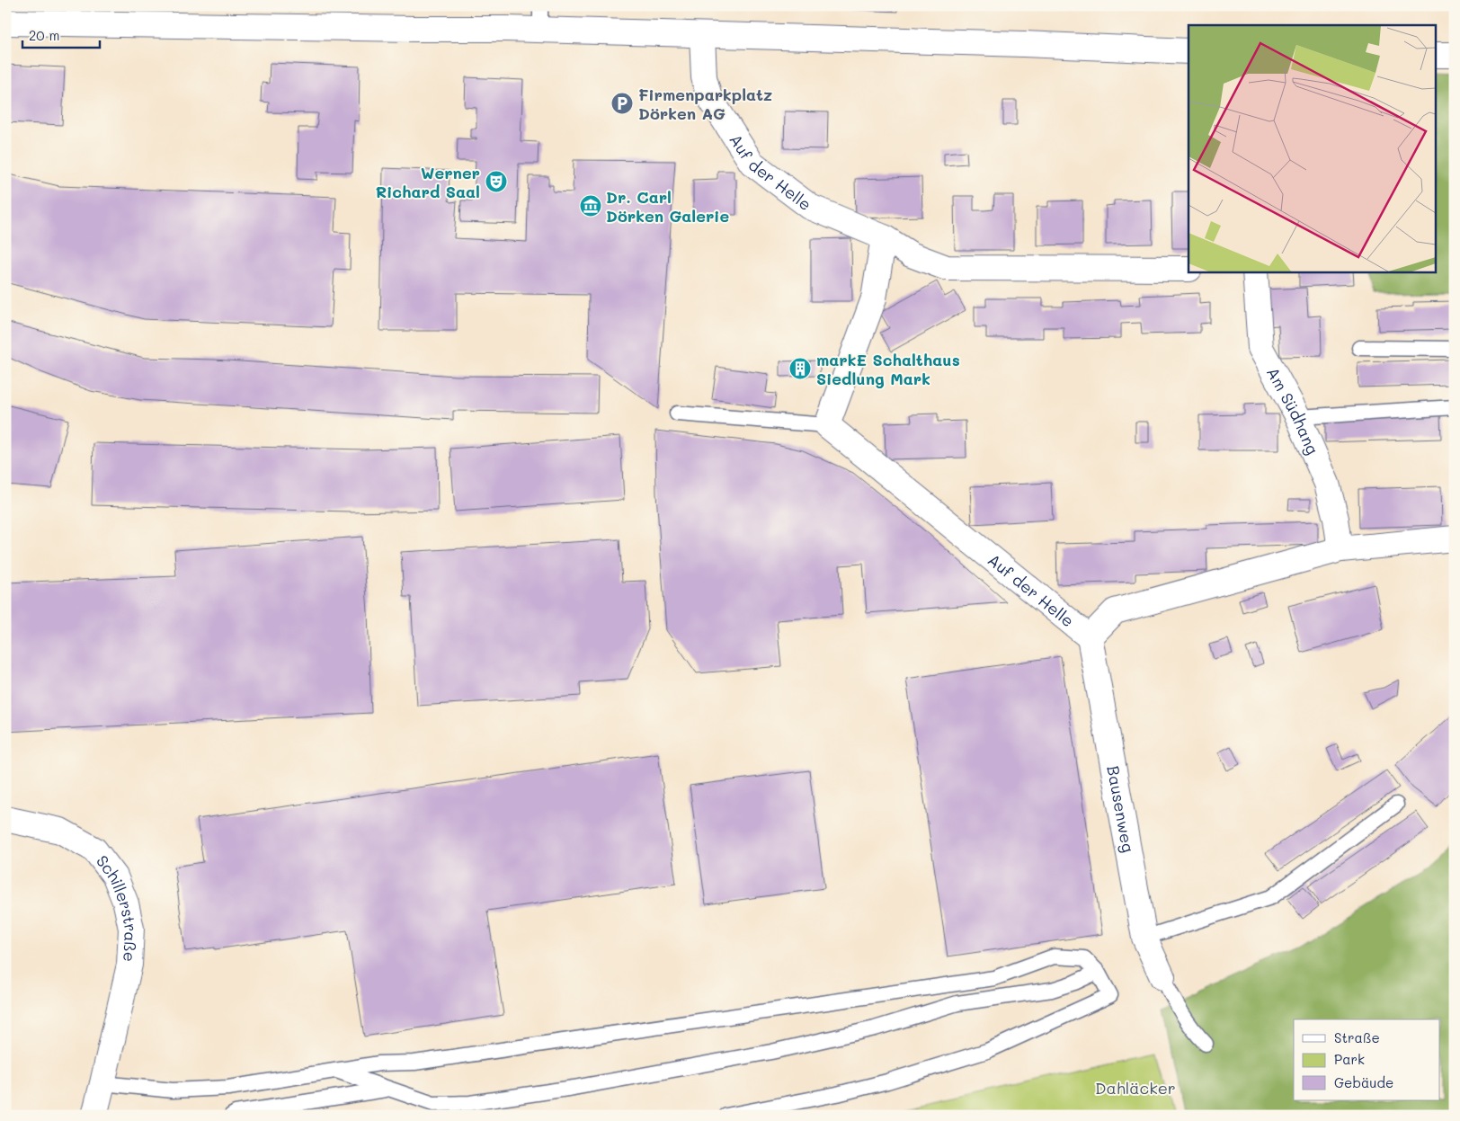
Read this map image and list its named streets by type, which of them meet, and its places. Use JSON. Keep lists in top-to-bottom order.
{
  "streets": {
    "street": [
      "Auf der Helle",
      "Am Südhang",
      "Bausenweg",
      "Schillerstraße"
    ]
  },
  "crossings": [
    ["Auf der Helle", "Am Südhang"],
    ["Auf der Helle", "Bausenweg"]
  ],
  "parks": ["Dahläcker"],
  "places": {
    "parking": ["Firmenparkplatz Dörken AG"],
    "theatre": ["Werner Richard Saal"],
    "museum": ["Dr. Carl Dörken Galerie"],
    "building": ["markE Schalthaus Siedlung Mark"]
  },
  "legend": ["Straße", "Park", "Gebäude"],
  "scale_bar": "20 m"
}
